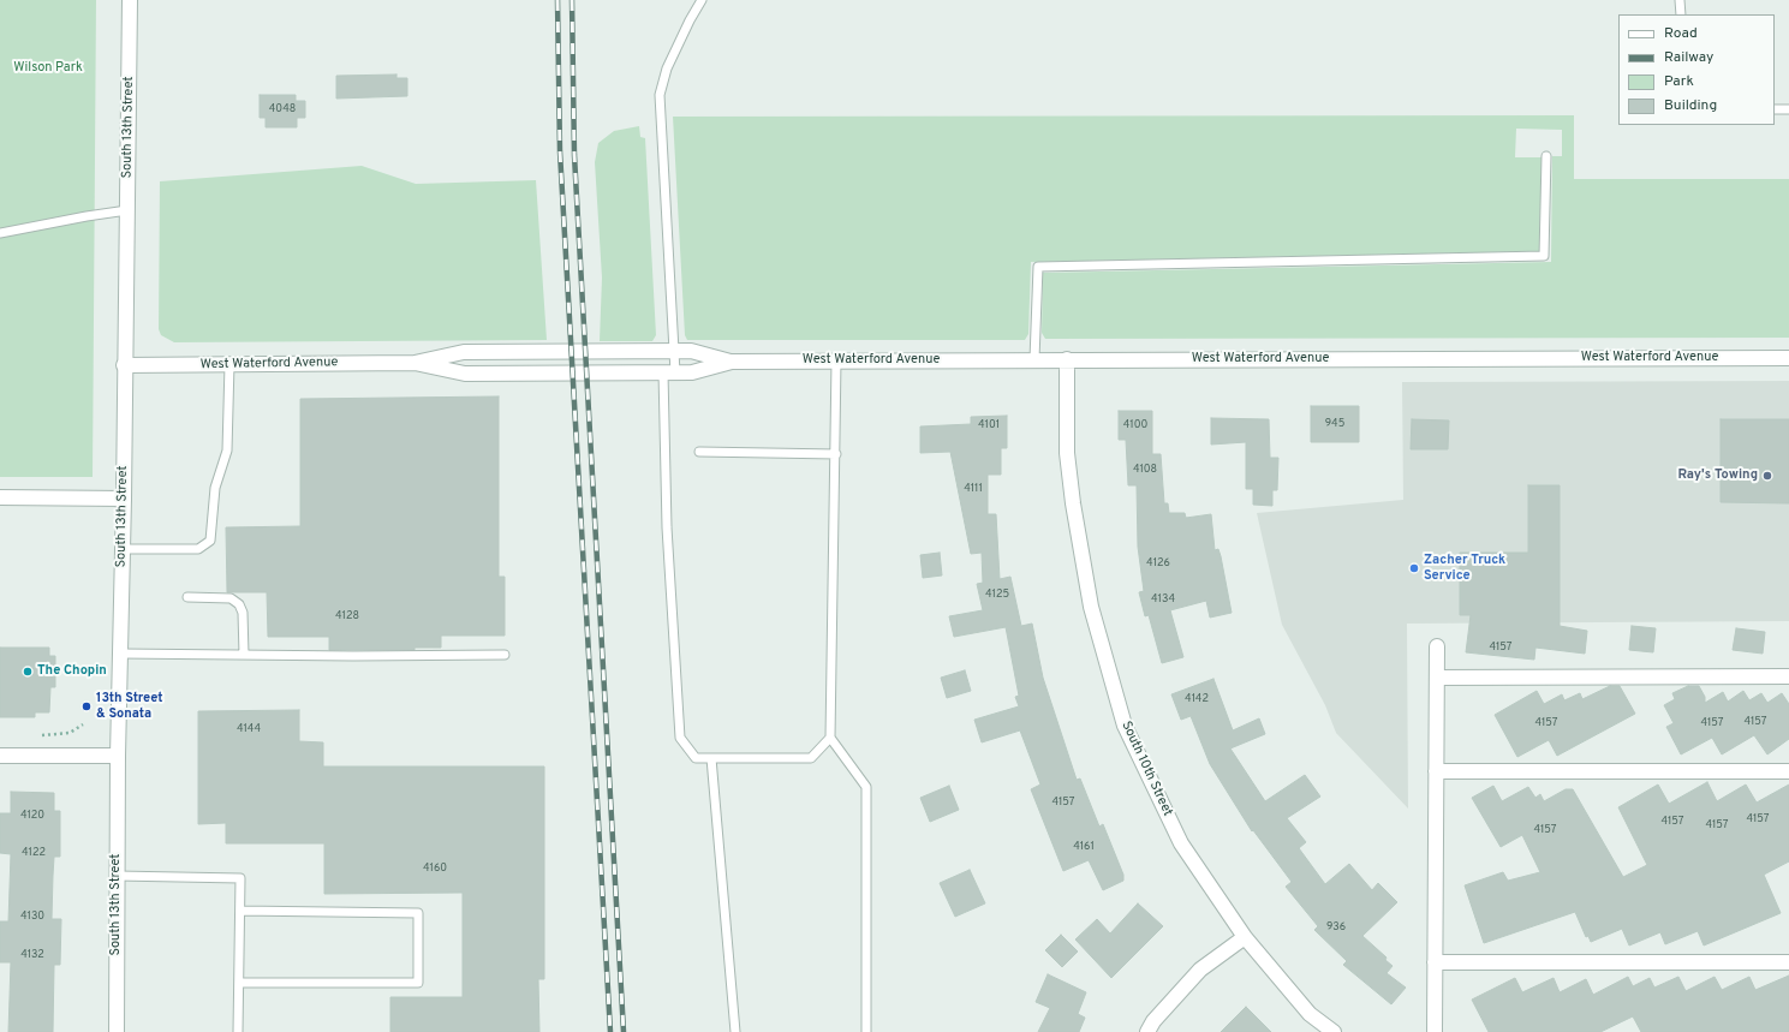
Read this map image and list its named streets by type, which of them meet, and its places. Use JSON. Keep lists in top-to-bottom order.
{
  "streets": {
    "street": ["South 13th Street", "West Waterford Avenue", "South 10th Street"]
  },
  "crossings": [
    ["South 13th Street", "West Waterford Avenue"],
    ["West Waterford Avenue", "South 10th Street"]
  ],
  "parks": ["Wilson Park"],
  "places": [
    "Ray's Towing",
    "Zacher Truck Service",
    "The Chopin",
    "13th Street & Sonata"
  ],
  "house_numbers": [
    "4048",
    "945",
    "4101",
    "4100",
    "4108",
    "4111",
    "4126",
    "4125",
    "4134",
    "4128",
    "4157",
    "4142",
    "4157",
    "4157",
    "4157",
    "4144",
    "4157",
    "4120",
    "4157",
    "4157",
    "4157",
    "4157",
    "4161",
    "4122",
    "4160",
    "4130",
    "936",
    "4132"
  ],
  "legend": [
    "Road",
    "Railway",
    "Park",
    "Building"
  ]
}
